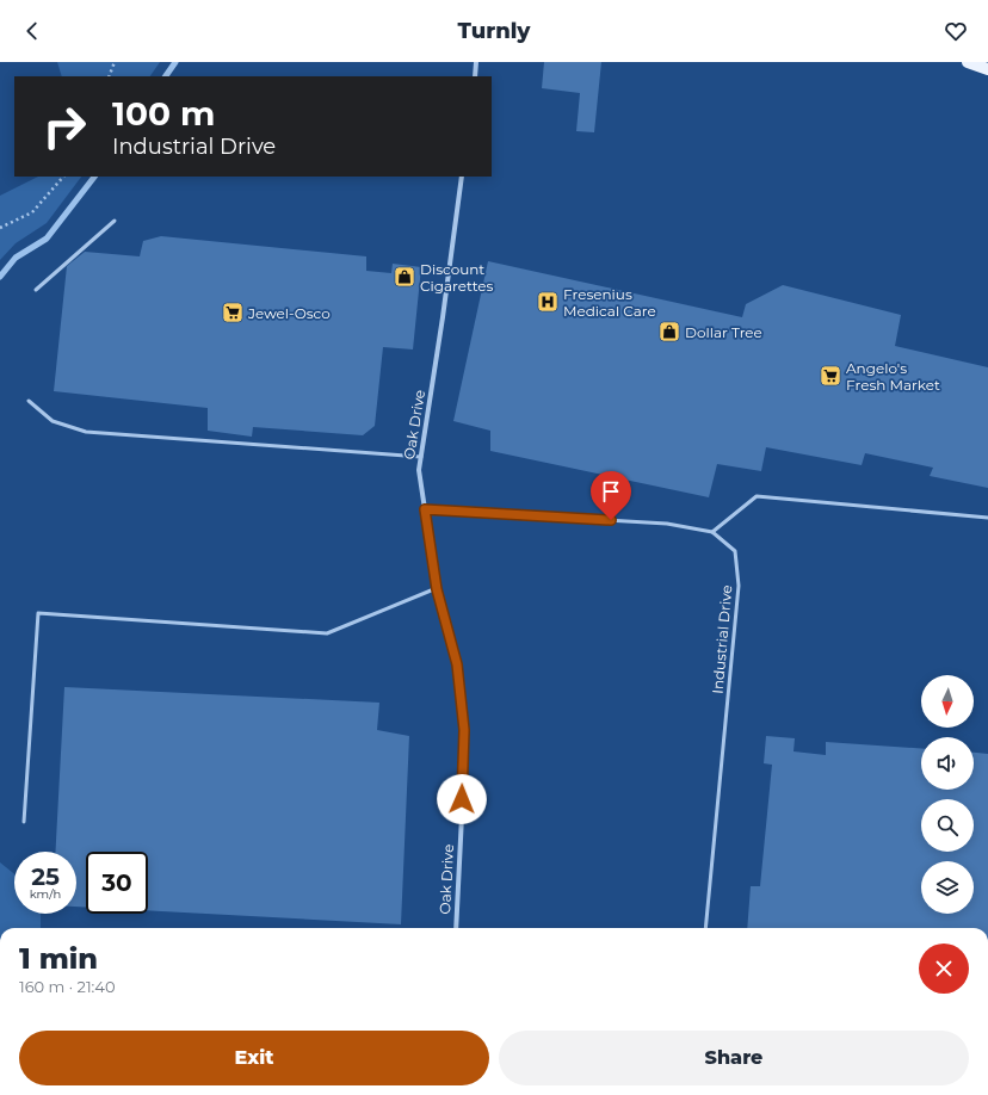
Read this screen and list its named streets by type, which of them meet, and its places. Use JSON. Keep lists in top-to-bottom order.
{
  "streets": {
    "street": ["Oak Drive"],
    "lane": ["Industrial Drive"]
  },
  "crossings": [
    ["Oak Drive", "Industrial Drive"]
  ],
  "places": {
    "shop": ["Discount Cigarettes", "Dollar Tree"],
    "hospital": ["Fresenius Medical Care"],
    "supermarket": ["Jewel-Osco", "Angelo's Fresh Market"]
  },
  "north": "bottom",
  "page": {
    "header": "Turnly",
    "turn": ["100 m", "Industrial Drive"],
    "speed": "25 km/h",
    "limit": "30",
    "heading": ["1 min", "160 m · 21:40"],
    "buttons": ["Exit", "Share"]
  }
}
